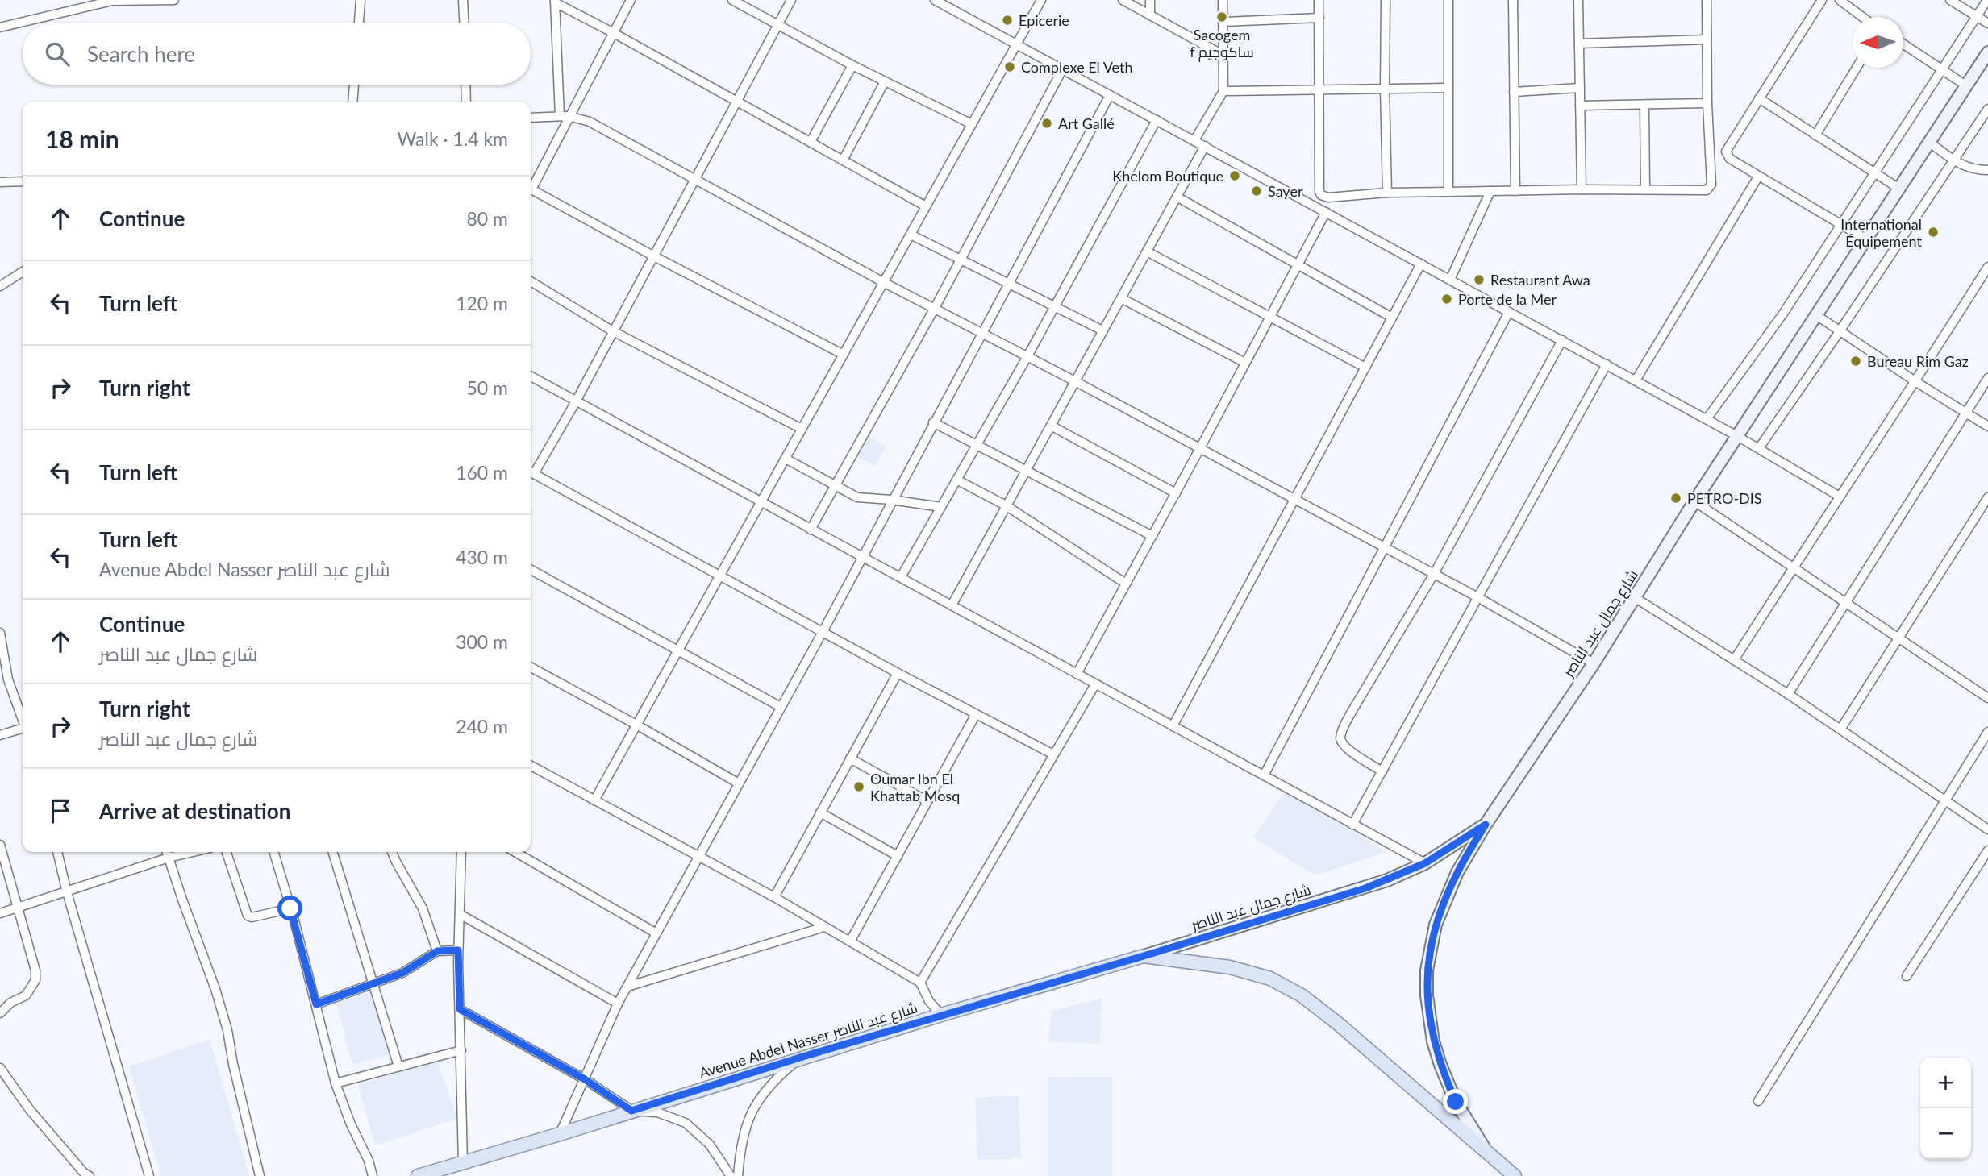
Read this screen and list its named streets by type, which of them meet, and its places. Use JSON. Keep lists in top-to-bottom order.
{
  "streets": {
    "main road": ["شارع جمال عبد الناصر", "Avenue Abdel Nasser شارع عبد الناصر"]
  },
  "crossings": [
    ["شارع جمال عبد الناصر", "Avenue Abdel Nasser شارع عبد الناصر"]
  ],
  "places": [
    "Sacogem f ساكوجيم",
    "Epicerie",
    "Complexe El Veth",
    "Art Gallé",
    "Khelom Boutique",
    "Sayer",
    "International Équipement",
    "Restaurant Awa",
    "Porte de la Mer",
    "Bureau Rim Gaz",
    "PETRO-DIS",
    "Oumar Ibn El Khattab Mosq"
  ],
  "north": "left",
  "page": {
    "search": "Search here",
    "heading": ["18 min", "Walk · 1.4 km"],
    "list": [
      ["Continue", "80 m"],
      ["Turn left", "120 m"],
      ["Turn right", "50 m"],
      ["Turn left", "160 m"],
      ["Turn left", "Avenue Abdel Nasser شارع عبد الناصر", "430 m"],
      ["Continue", "شارع جمال عبد الناصر", "300 m"],
      ["Turn right", "شارع جمال عبد الناصر", "240 m"],
      "Arrive at destination"
    ],
    "map_buttons": ["+", "−"]
  }
}
